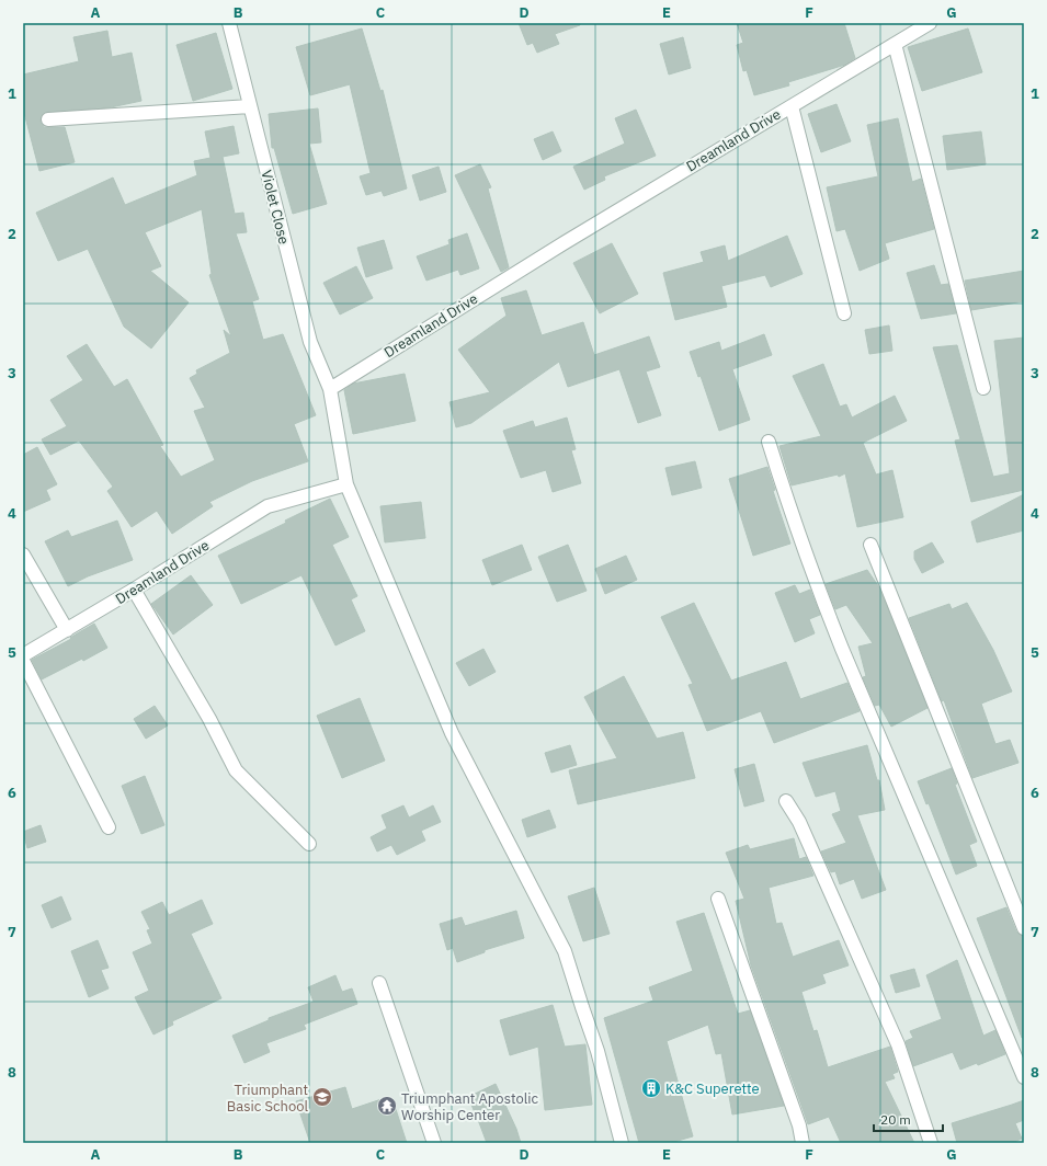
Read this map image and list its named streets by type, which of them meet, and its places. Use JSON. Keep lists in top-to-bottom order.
{
  "streets": {
    "street": ["Dreamland Drive", "Violet Close"]
  },
  "crossings": [
    ["Dreamland Drive", "Violet Close"]
  ],
  "places": {
    "building": ["K&C Superette"],
    "school or university": ["Triumphant Basic School"],
    "temple": ["Triumphant Apostolic Worship Center"]
  },
  "scale_bar": "20 m",
  "grid": {
    "columns": [
      "A",
      "B",
      "C",
      "D",
      "E",
      "F",
      "G"
    ],
    "rows": [
      "1",
      "2",
      "3",
      "4",
      "5",
      "6",
      "7",
      "8"
    ]
  }
}
